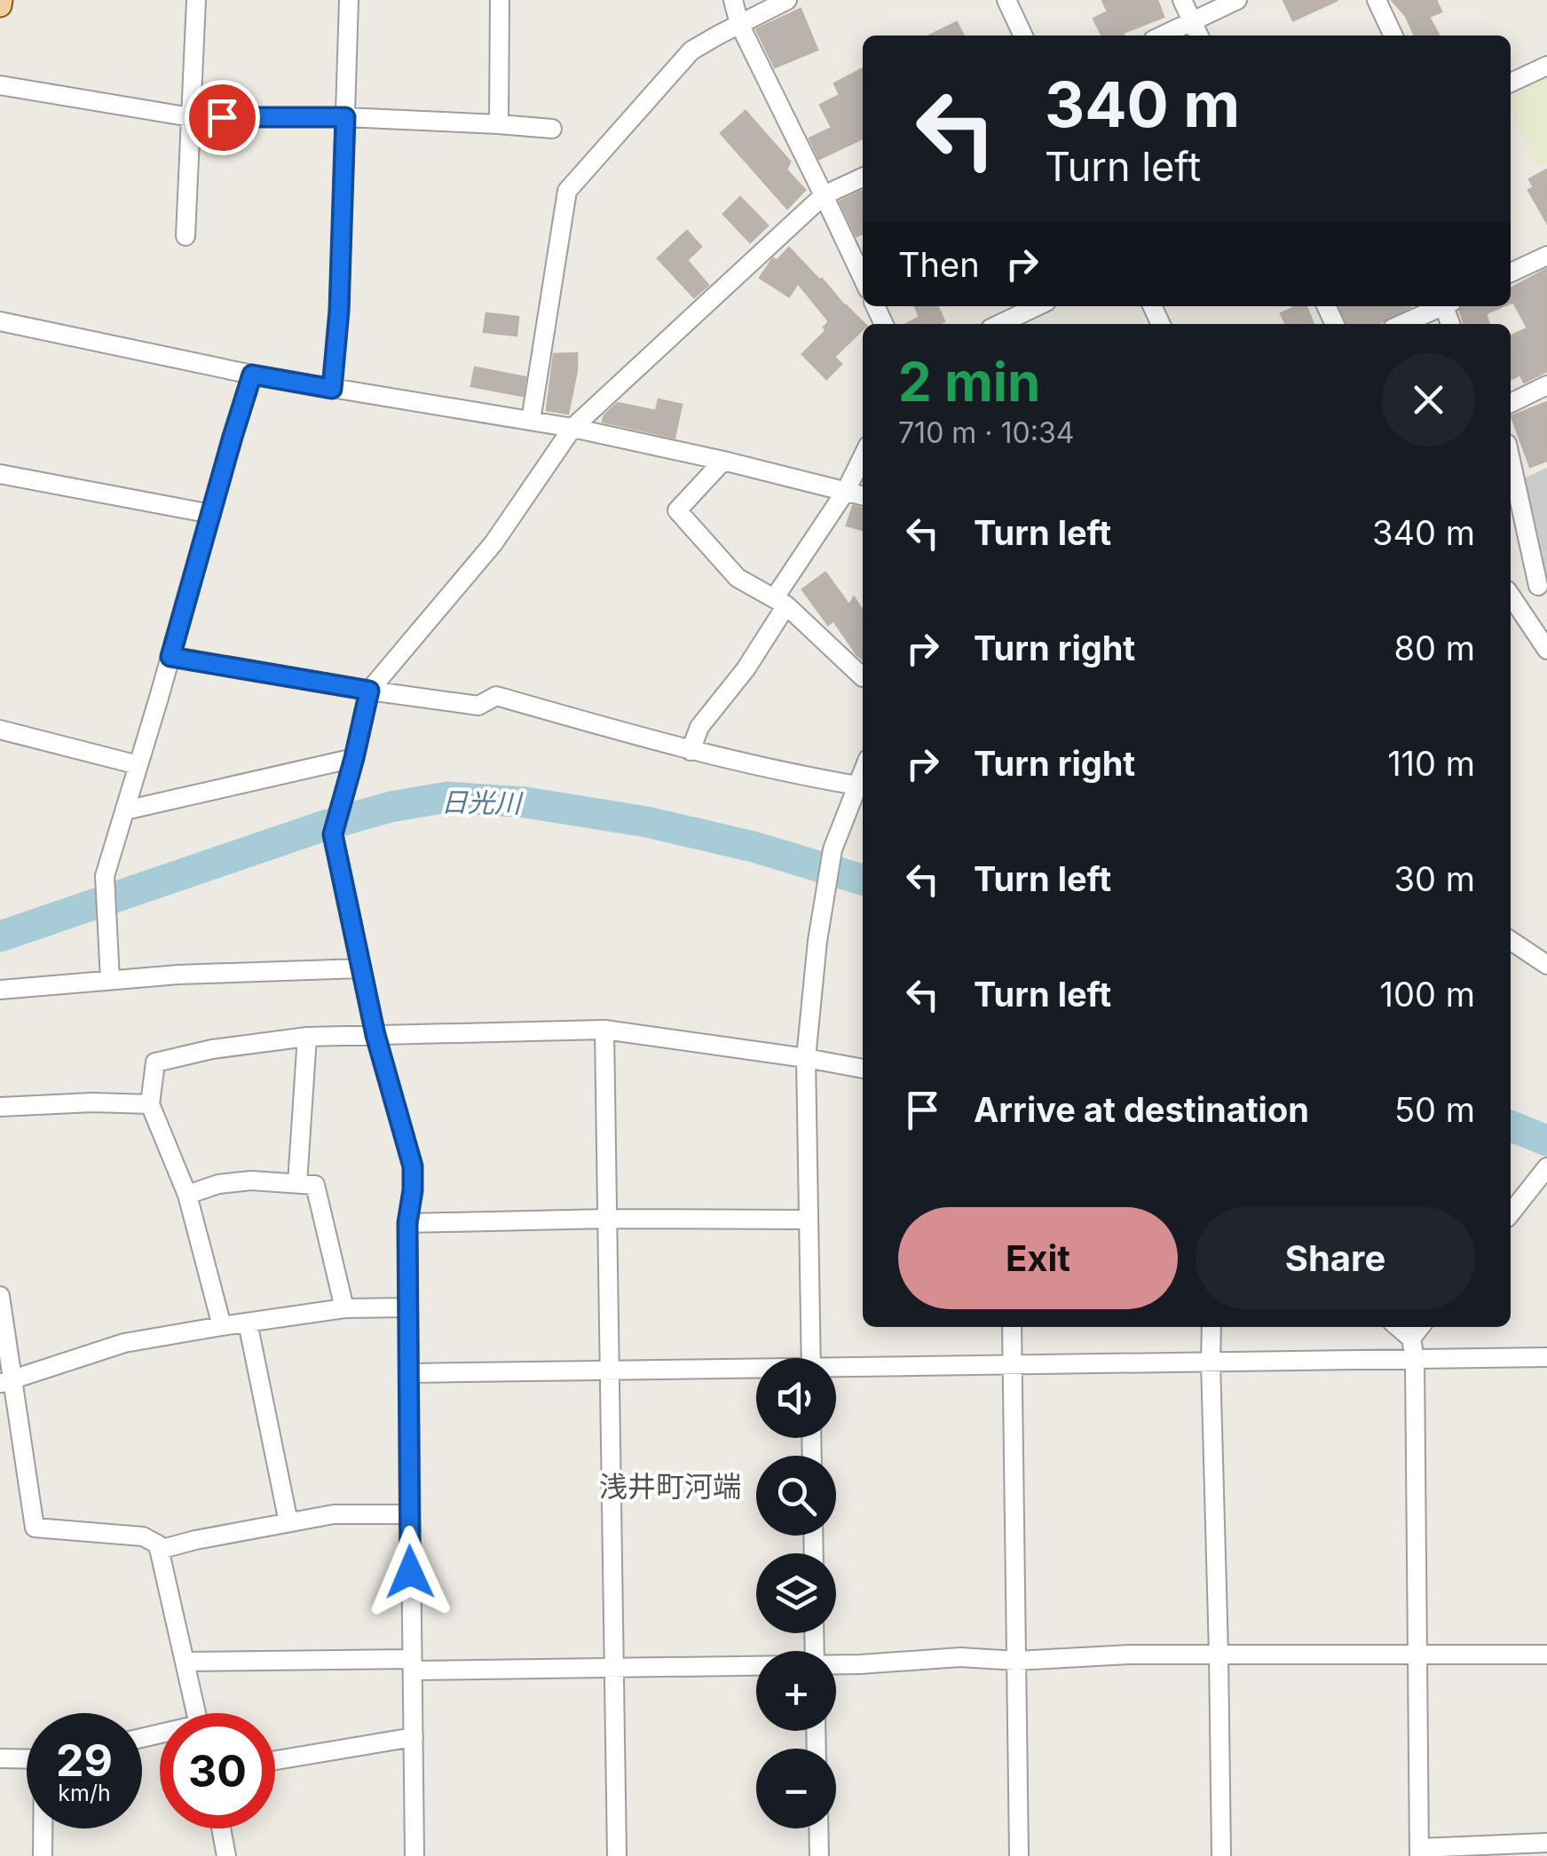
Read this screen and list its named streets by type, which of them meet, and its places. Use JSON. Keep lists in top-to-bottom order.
{
  "districts": ["浅井町河端"],
  "water": ["日光川"],
  "page": {
    "turn": ["340 m", "Turn left"],
    "then": "Then",
    "heading": ["2 min", "710 m · 10:34"],
    "list": [
      {
        "name": "Turn left",
        "value": "340 m"
      },
      {
        "name": "Turn right",
        "value": "80 m"
      },
      {
        "name": "Turn right",
        "value": "110 m"
      },
      {
        "name": "Turn left",
        "value": "30 m"
      },
      {
        "name": "Turn left",
        "value": "100 m"
      },
      {
        "name": "Arrive at destination",
        "value": "50 m"
      }
    ],
    "buttons": ["Exit", "Share"],
    "map_buttons": ["+", "−"],
    "speed": "29 km/h",
    "limit": "30"
  }
}
